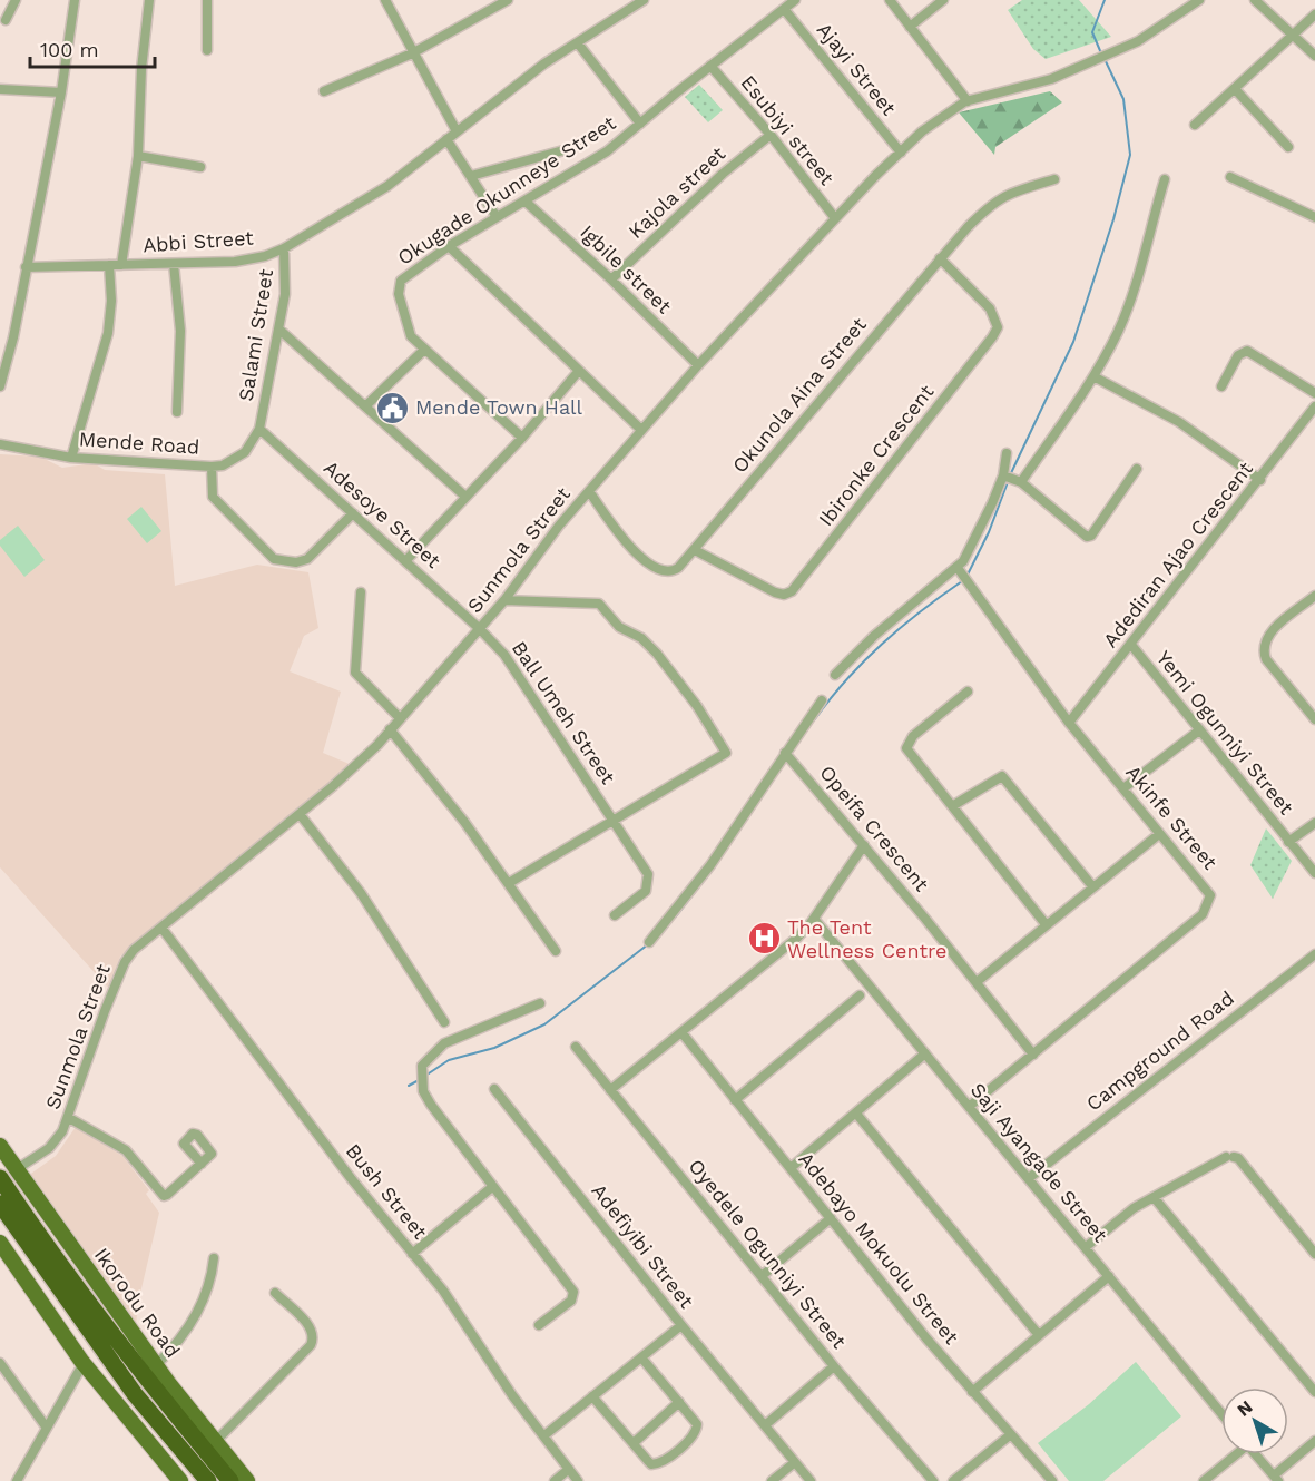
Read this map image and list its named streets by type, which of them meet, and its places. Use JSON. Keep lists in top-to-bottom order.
{
  "streets": {
    "highway": ["Ikorodu Road"],
    "street": [
      "Ajayi Street",
      "Esubiyi street",
      "Okugade Okunneye Street",
      "Kajola street",
      "Abbi Street",
      "Igbile street",
      "Salami Street",
      "Okunola Aina Street",
      "Mende Road",
      "Ibironke Crescent",
      "Adesoye Street",
      "Sunmola Street",
      "Adediran Ajao Crescent",
      "Ball Umeh Street",
      "Yemi Ogunniyi Street",
      "Akinfe Street",
      "Opeifa Crescent",
      "Campground Road",
      "Saji Ayangade Street",
      "Bush Street",
      "Adefiyibi Street",
      "Adebayo Mokuolu Street",
      "Oyedele Ogunniyi Street"
    ]
  },
  "crossings": [
    ["Ajayi Street", "Okugade Okunneye Street"],
    ["Ajayi Street", "Sunmola Street"],
    ["Esubiyi street", "Okugade Okunneye Street"],
    ["Esubiyi street", "Kajola street"],
    ["Esubiyi street", "Sunmola Street"],
    ["Okugade Okunneye Street", "Igbile street"],
    ["Kajola street", "Igbile street"],
    ["Abbi Street", "Salami Street"],
    ["Igbile street", "Sunmola Street"],
    ["Salami Street", "Mende Road"],
    ["Salami Street", "Adesoye Street"],
    ["Okunola Aina Street", "Ibironke Crescent"],
    ["Okunola Aina Street", "Sunmola Street"],
    ["Mende Road", "Adesoye Street"],
    ["Adesoye Street", "Sunmola Street"],
    ["Adesoye Street", "Ball Umeh Street"],
    ["Sunmola Street", "Ball Umeh Street"],
    ["Sunmola Street", "Bush Street"],
    ["Sunmola Street", "Ikorodu Road"],
    ["Adediran Ajao Crescent", "Yemi Ogunniyi Street"],
    ["Adediran Ajao Crescent", "Akinfe Street"],
    ["Akinfe Street", "Opeifa Crescent"],
    ["Akinfe Street", "Saji Ayangade Street"],
    ["Campground Road", "Saji Ayangade Street"]
  ],
  "places": {
    "public building": ["Mende Town Hall"],
    "hospital": ["The Tent Wellness Centre"]
  },
  "scale_bar": "100 m",
  "north": "top left"
}
